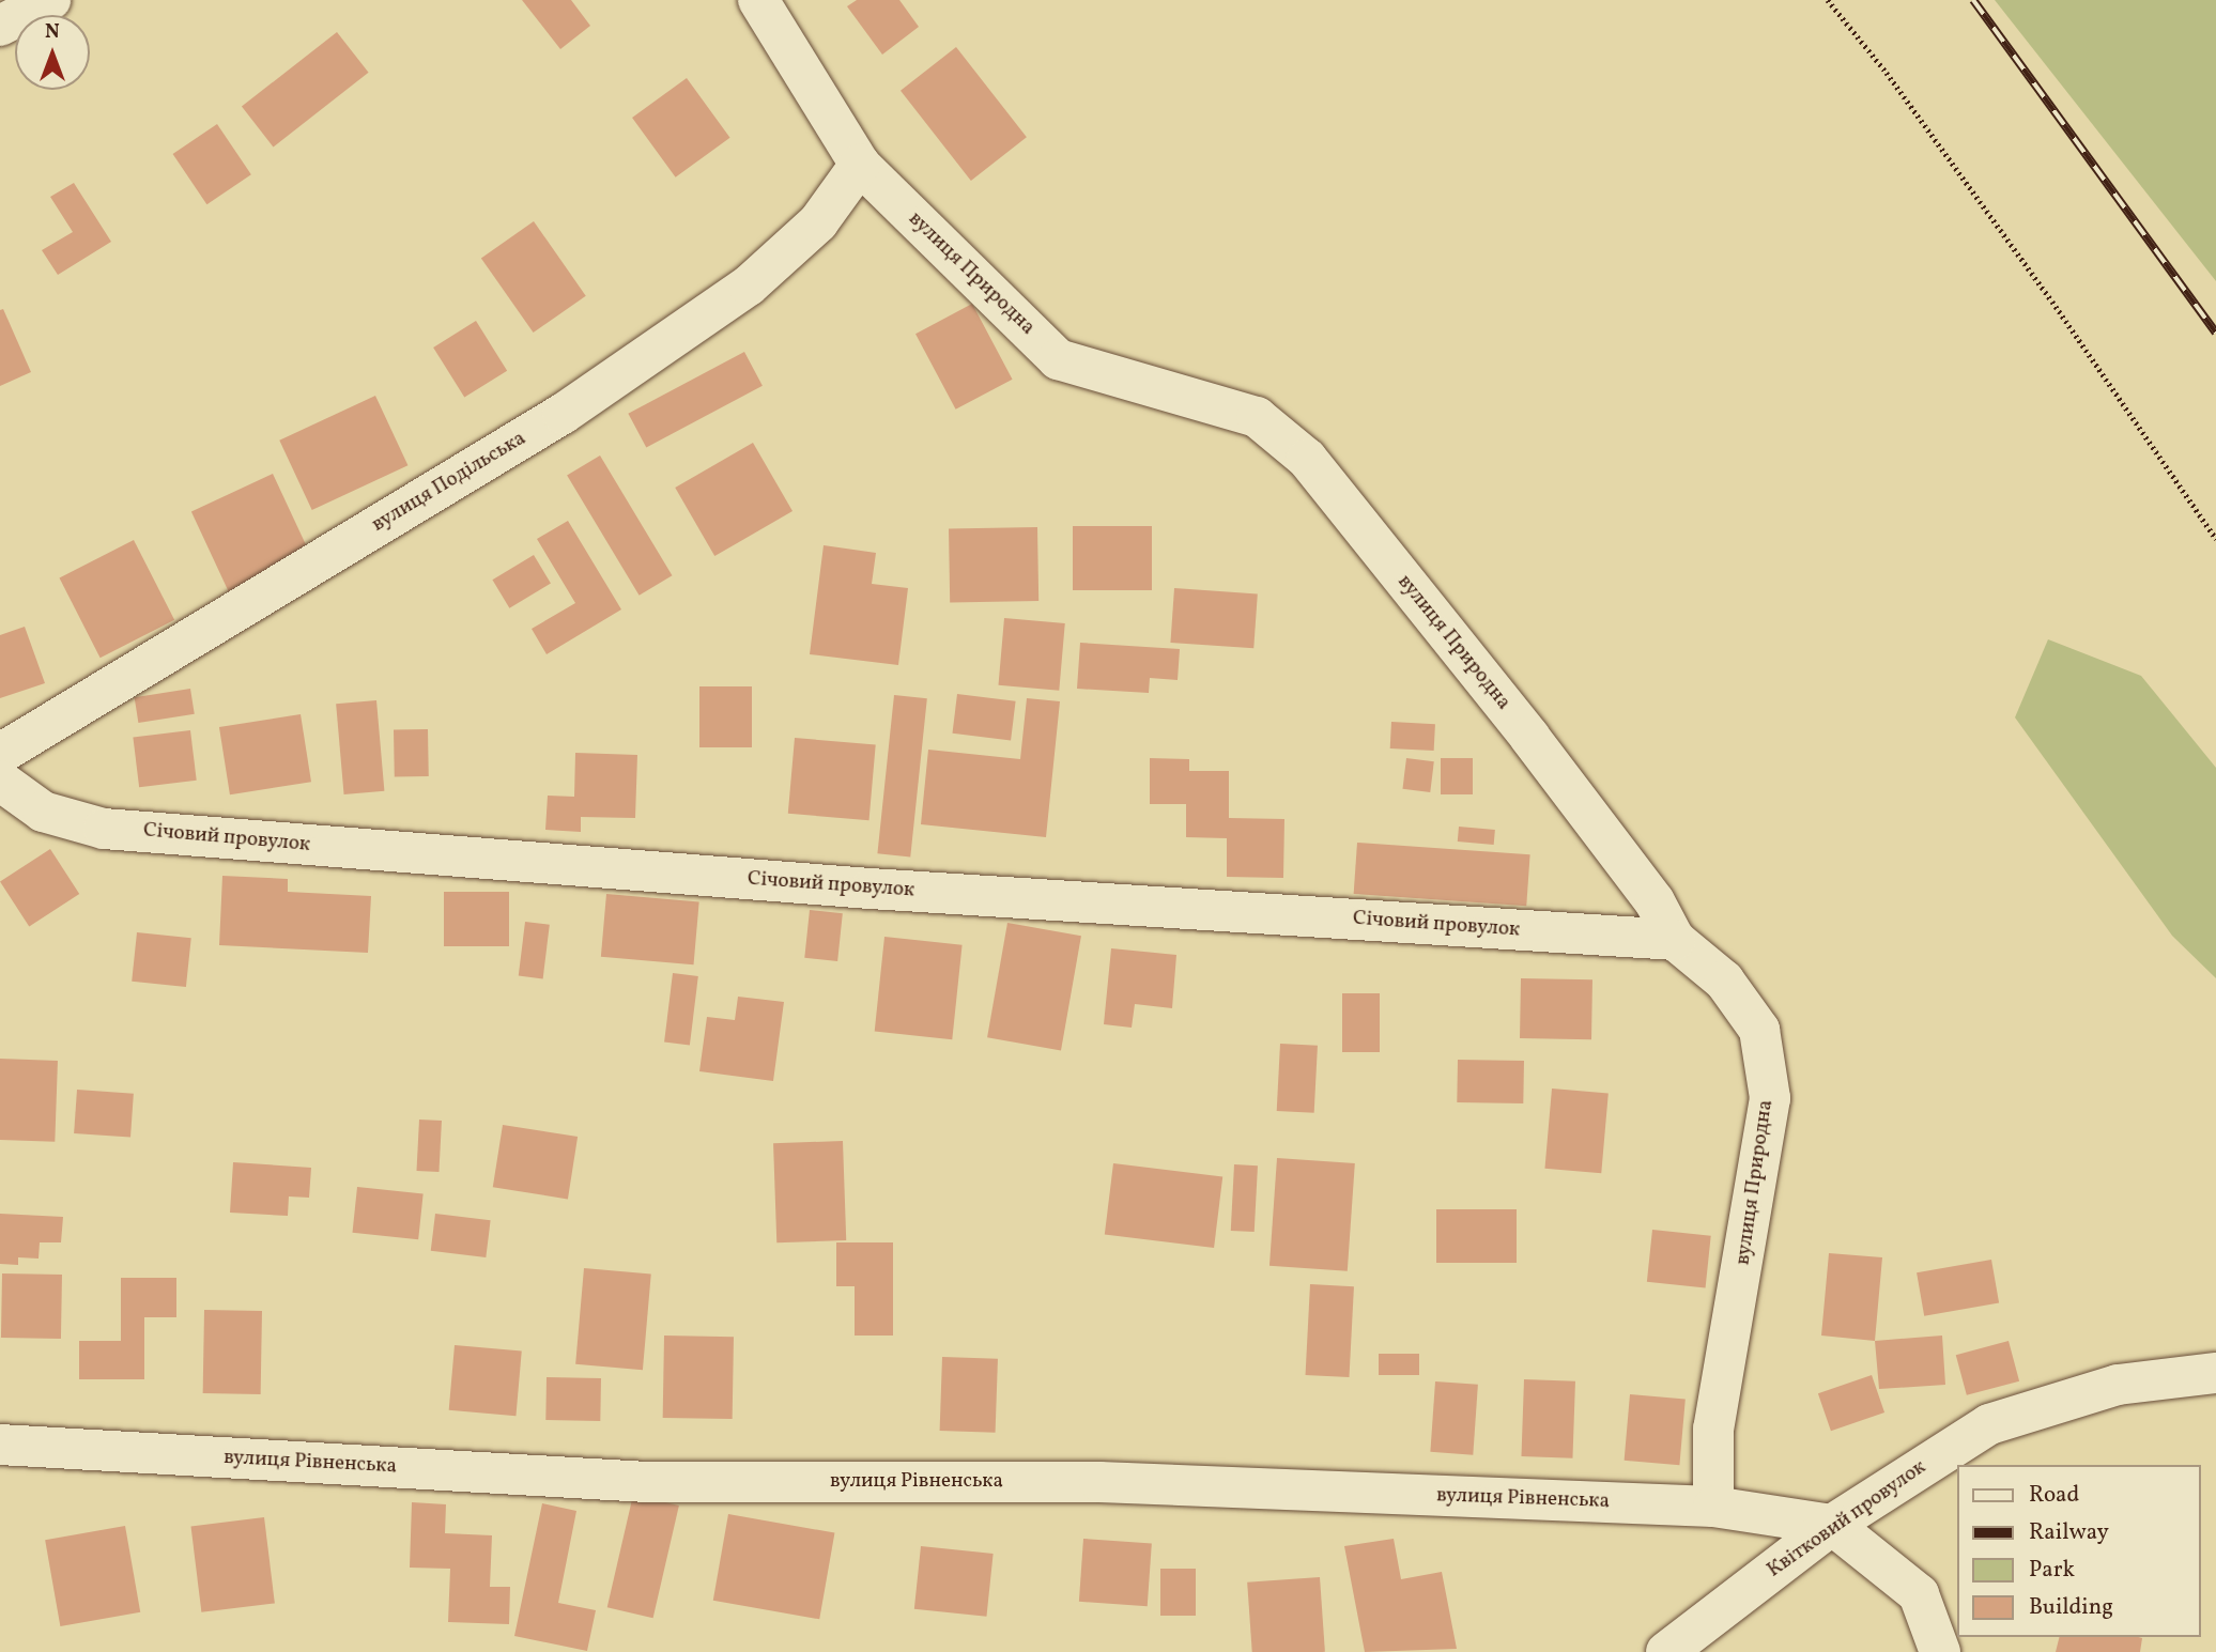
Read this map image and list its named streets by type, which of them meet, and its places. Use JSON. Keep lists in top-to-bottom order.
{
  "streets": {
    "street": [
      "вулиця Природна",
      "вулиця Подільська",
      "Січовий провулок",
      "вулиця Рівненська",
      "Квітковий провулок"
    ]
  },
  "crossings": [
    ["вулиця Природна", "вулиця Подільська"],
    ["вулиця Природна", "Січовий провулок"],
    ["вулиця Природна", "вулиця Рівненська"],
    ["вулиця Рівненська", "Квітковий провулок"]
  ],
  "legend": [
    "Road",
    "Railway",
    "Park",
    "Building"
  ],
  "north": "top"
}
